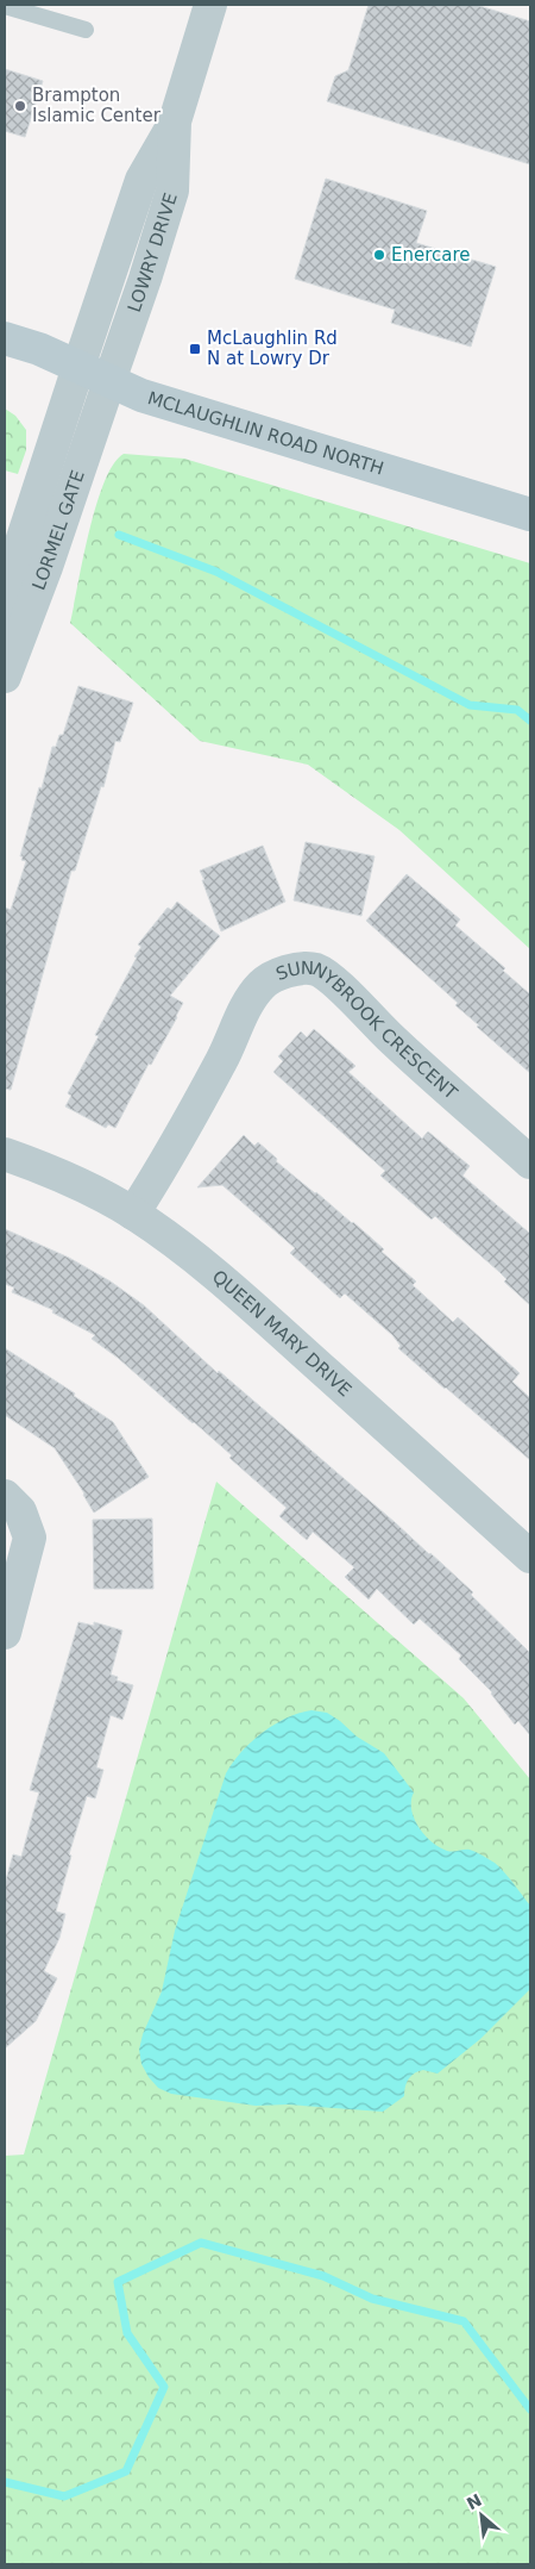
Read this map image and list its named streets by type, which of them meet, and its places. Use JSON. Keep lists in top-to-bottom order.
{
  "streets": {
    "main road": ["MCLAUGHLIN ROAD NORTH"],
    "street": [
      "LOWRY DRIVE",
      "LORMEL GATE",
      "SUNNYBROOK CRESCENT",
      "QUEEN MARY DRIVE"
    ]
  },
  "crossings": [
    ["LOWRY DRIVE", "MCLAUGHLIN ROAD NORTH"],
    ["LOWRY DRIVE", "LORMEL GATE"],
    ["MCLAUGHLIN ROAD NORTH", "LORMEL GATE"],
    ["SUNNYBROOK CRESCENT", "QUEEN MARY DRIVE"]
  ],
  "places": {
    "other": ["Brampton Islamic Center", "Enercare"],
    "transit": ["McLaughlin Rd N at Lowry Dr"]
  },
  "north": "top left"
}
